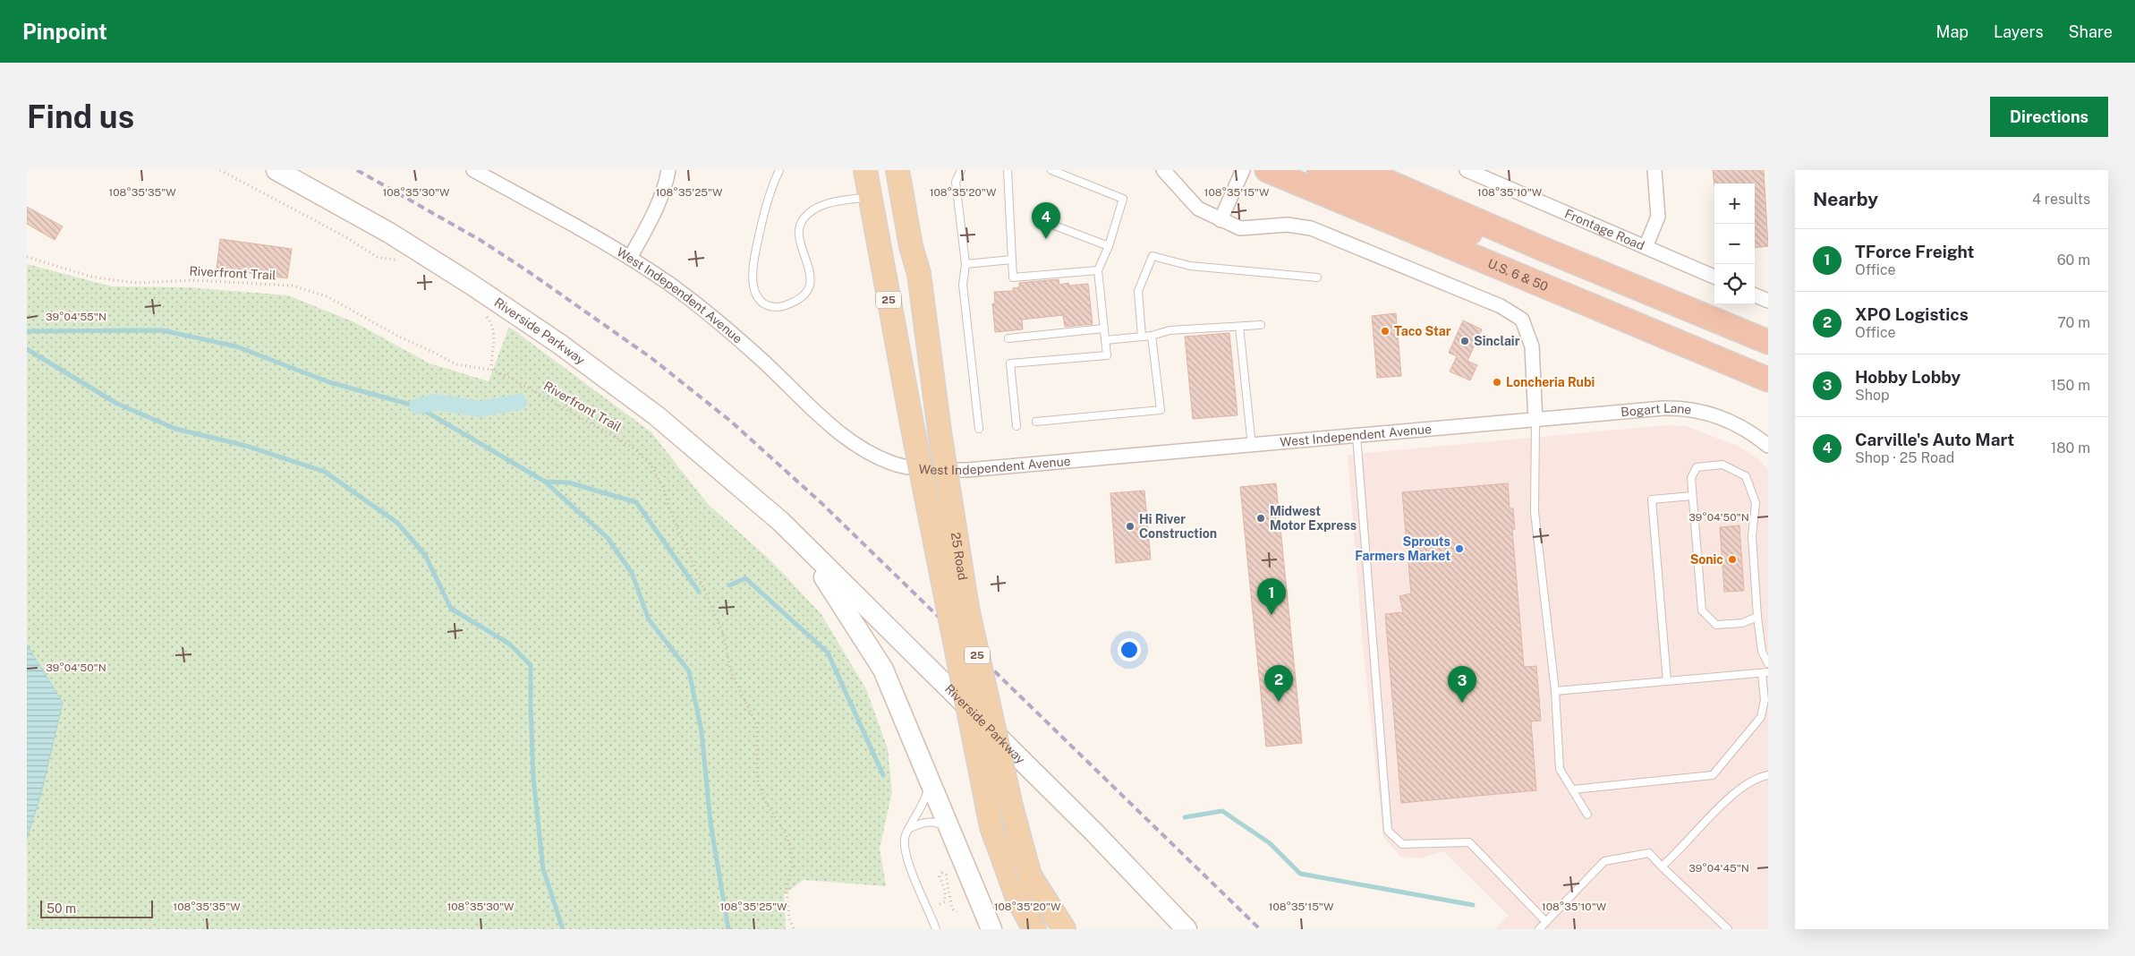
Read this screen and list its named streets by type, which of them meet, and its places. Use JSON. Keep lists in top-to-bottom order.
{
  "streets": {
    "highway": ["U.S. 6 & 50"],
    "main road": ["25", "Riverside Parkway", "25 Road"],
    "street": ["Frontage Road", "West Independent Avenue", "Bogart Lane"],
    "path": ["Riverfront Trail"]
  },
  "crossings": [
    ["West Independent Avenue", "Bogart Lane"]
  ],
  "places": [
    "Taco Star",
    "Sinclair",
    "Loncheria Rubi",
    "Midwest Motor Express",
    "Hi River Construction",
    "Sprouts Farmers Market",
    "Sonic"
  ],
  "scale_bar": "50 m",
  "page": {
    "header": "Pinpoint",
    "nav": ["Map", "Layers", "Share"],
    "buttons": "Directions",
    "title": "Find us",
    "heading": ["Nearby", "4 results"],
    "map_buttons": ["+", "−"],
    "pins": [
      "4",
      "1",
      "2",
      "3"
    ],
    "list": [
      {
        "mark": "1",
        "name": "TForce Freight",
        "note": "Office",
        "value": "60 m"
      },
      {
        "mark": "2",
        "name": "XPO Logistics",
        "note": "Office",
        "value": "70 m"
      },
      {
        "mark": "3",
        "name": "Hobby Lobby",
        "note": "Shop",
        "value": "150 m"
      },
      {
        "mark": "4",
        "name": "Carville's Auto Mart",
        "note": "Shop · 25 Road",
        "value": "180 m"
      }
    ],
    "scale": "50 m"
  },
  "coordinates": [
    "108°35'35\"W",
    "108°35'30\"W",
    "108°35'25\"W",
    "108°35'20\"W",
    "108°35'15\"W",
    "108°35'10\"W",
    "39°04'55\"N",
    "39°04'50\"N",
    "39°04'45\"N"
  ]
}
